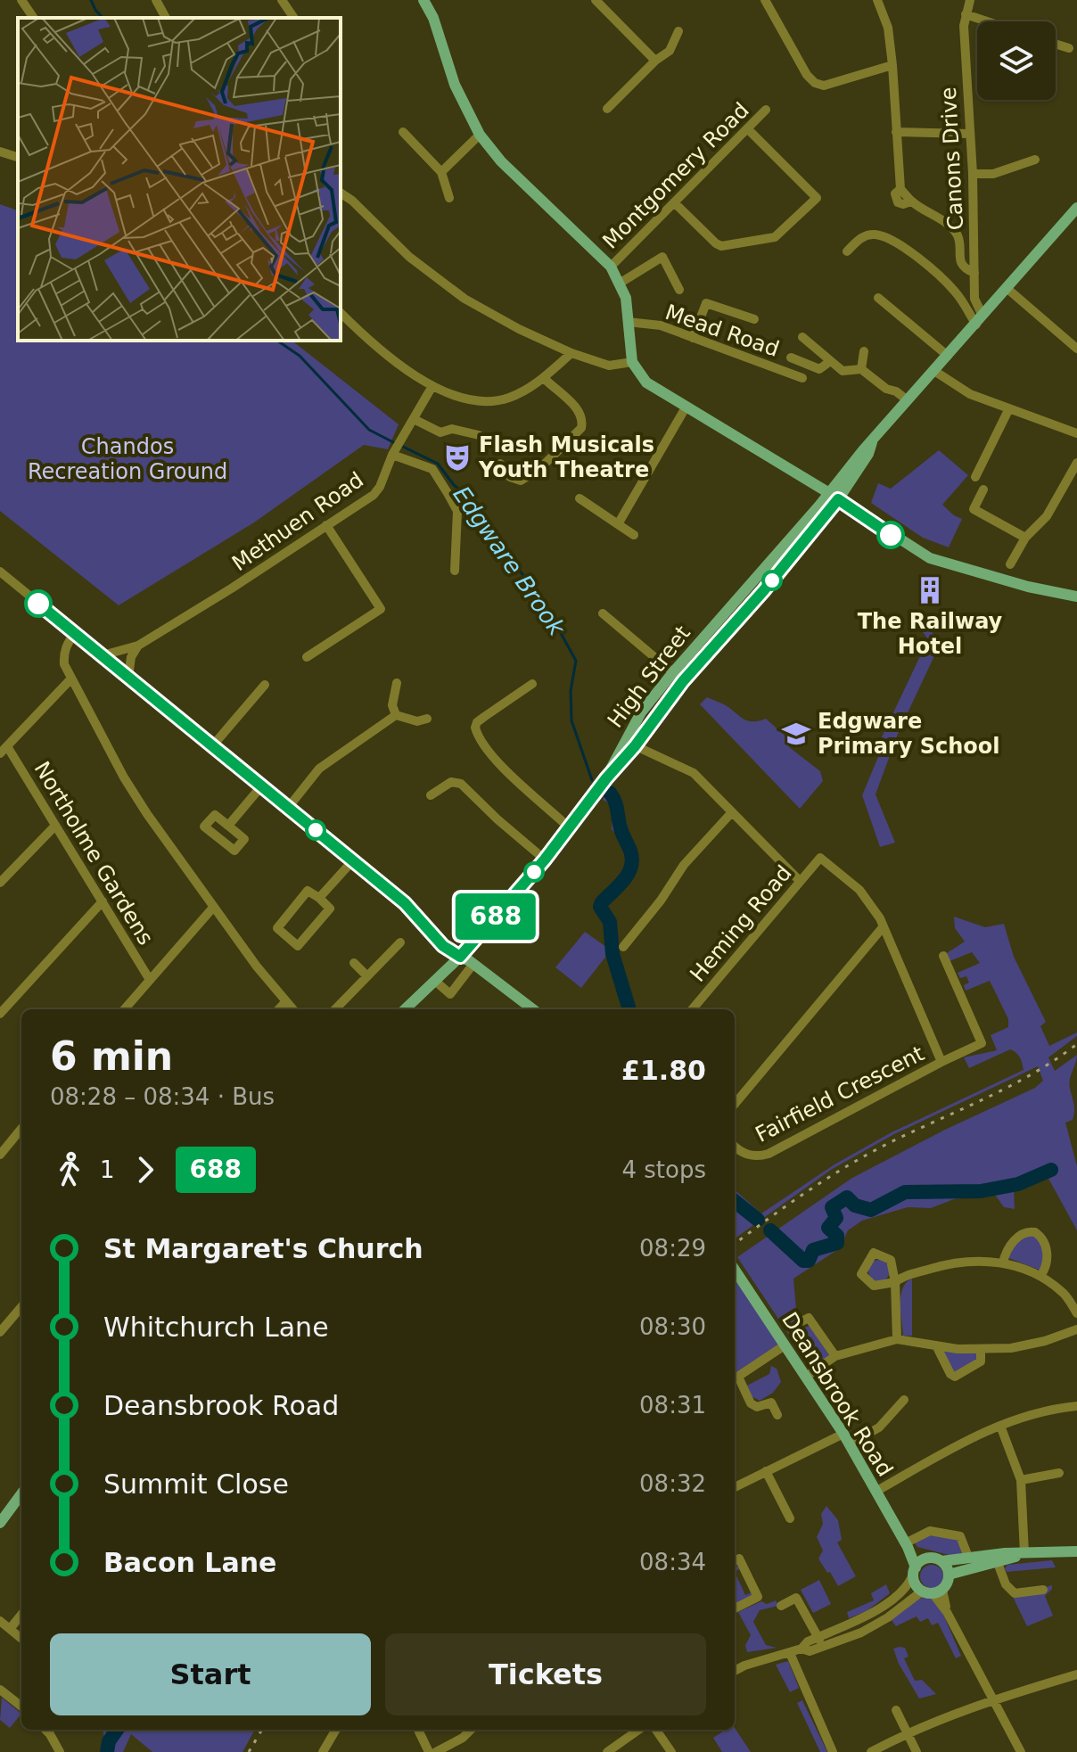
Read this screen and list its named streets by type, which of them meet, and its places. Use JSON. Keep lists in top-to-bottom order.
{
  "streets": {
    "main road": ["High Street", "Deansbrook Road"],
    "street": [
      "Canons Drive",
      "Montgomery Road",
      "Mead Road",
      "Methuen Road",
      "Northolme Gardens",
      "Heming Road",
      "Fairfield Crescent"
    ]
  },
  "crossings": [
    ["Canons Drive", "High Street"],
    ["Heming Road", "Fairfield Crescent"]
  ],
  "water": ["Edgware Brook"],
  "parks": ["Chandos Recreation Ground"],
  "places": {
    "theatre": ["Flash Musicals Youth Theatre"],
    "building": ["The Railway Hotel"],
    "school or university": ["Edgware Primary School"]
  },
  "lines": ["bus line 688"],
  "page": {
    "on_map": "688",
    "heading": ["6 min", "08:28 – 08:34 · Bus", "£1.80"],
    "legs": ["1", "688", "4 stops"],
    "list": [
      {
        "name": "St Margaret's Church",
        "value": "08:29"
      },
      {
        "name": "Whitchurch Lane",
        "value": "08:30"
      },
      {
        "name": "Deansbrook Road",
        "value": "08:31"
      },
      {
        "name": "Summit Close",
        "value": "08:32"
      },
      {
        "name": "Bacon Lane",
        "value": "08:34"
      }
    ],
    "buttons": ["Start", "Tickets"]
  }
}
